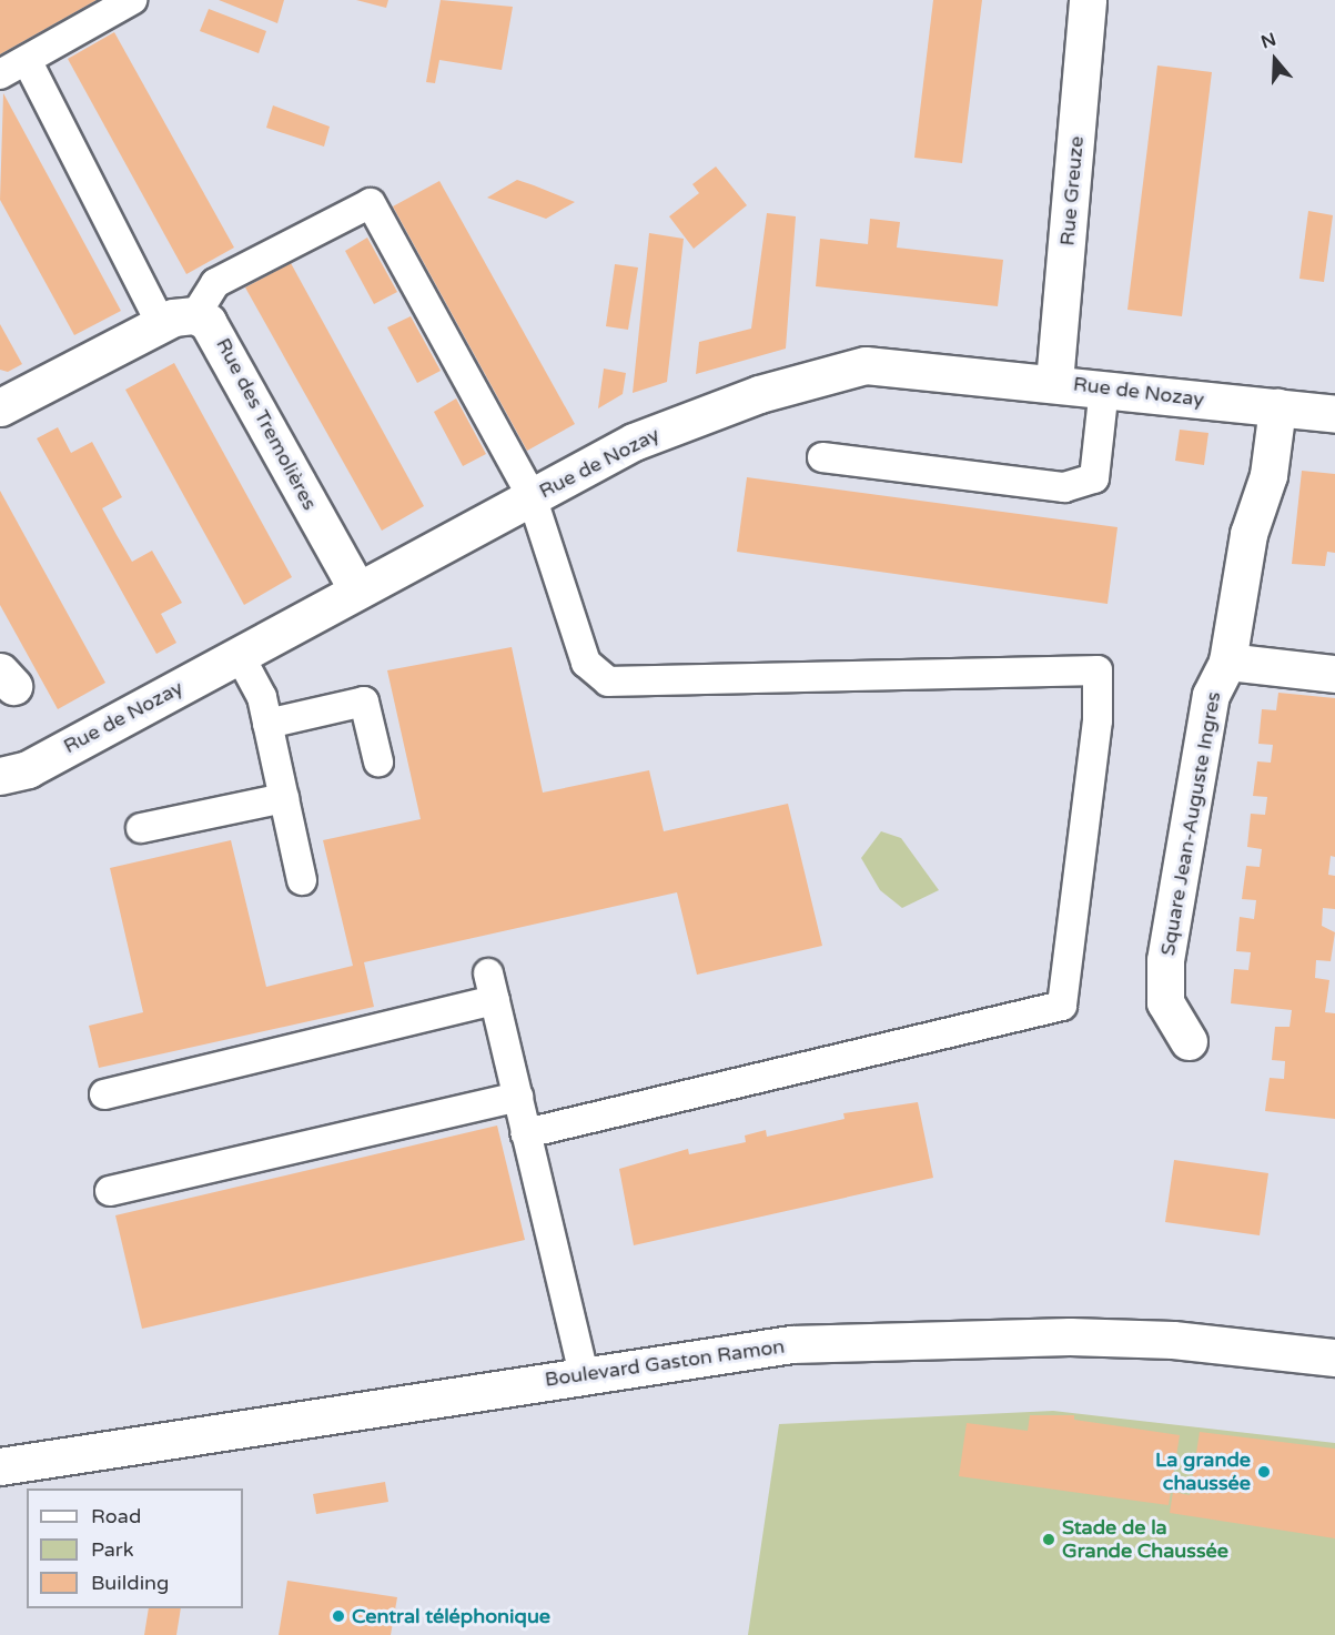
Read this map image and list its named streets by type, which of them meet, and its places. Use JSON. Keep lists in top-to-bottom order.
{
  "streets": {
    "street": [
      "Rue Greuze",
      "Rue de Nozay",
      "Rue des Tremolières",
      "Square Jean-Auguste Ingres",
      "Boulevard Gaston Ramon"
    ]
  },
  "crossings": [
    ["Rue Greuze", "Rue de Nozay"],
    ["Rue de Nozay", "Rue des Tremolières"],
    ["Rue de Nozay", "Square Jean-Auguste Ingres"]
  ],
  "places": ["La grande chaussée", "Stade de la Grande Chaussée", "Central téléphonique"],
  "legend": ["Road", "Park", "Building"],
  "north": "top"
}
